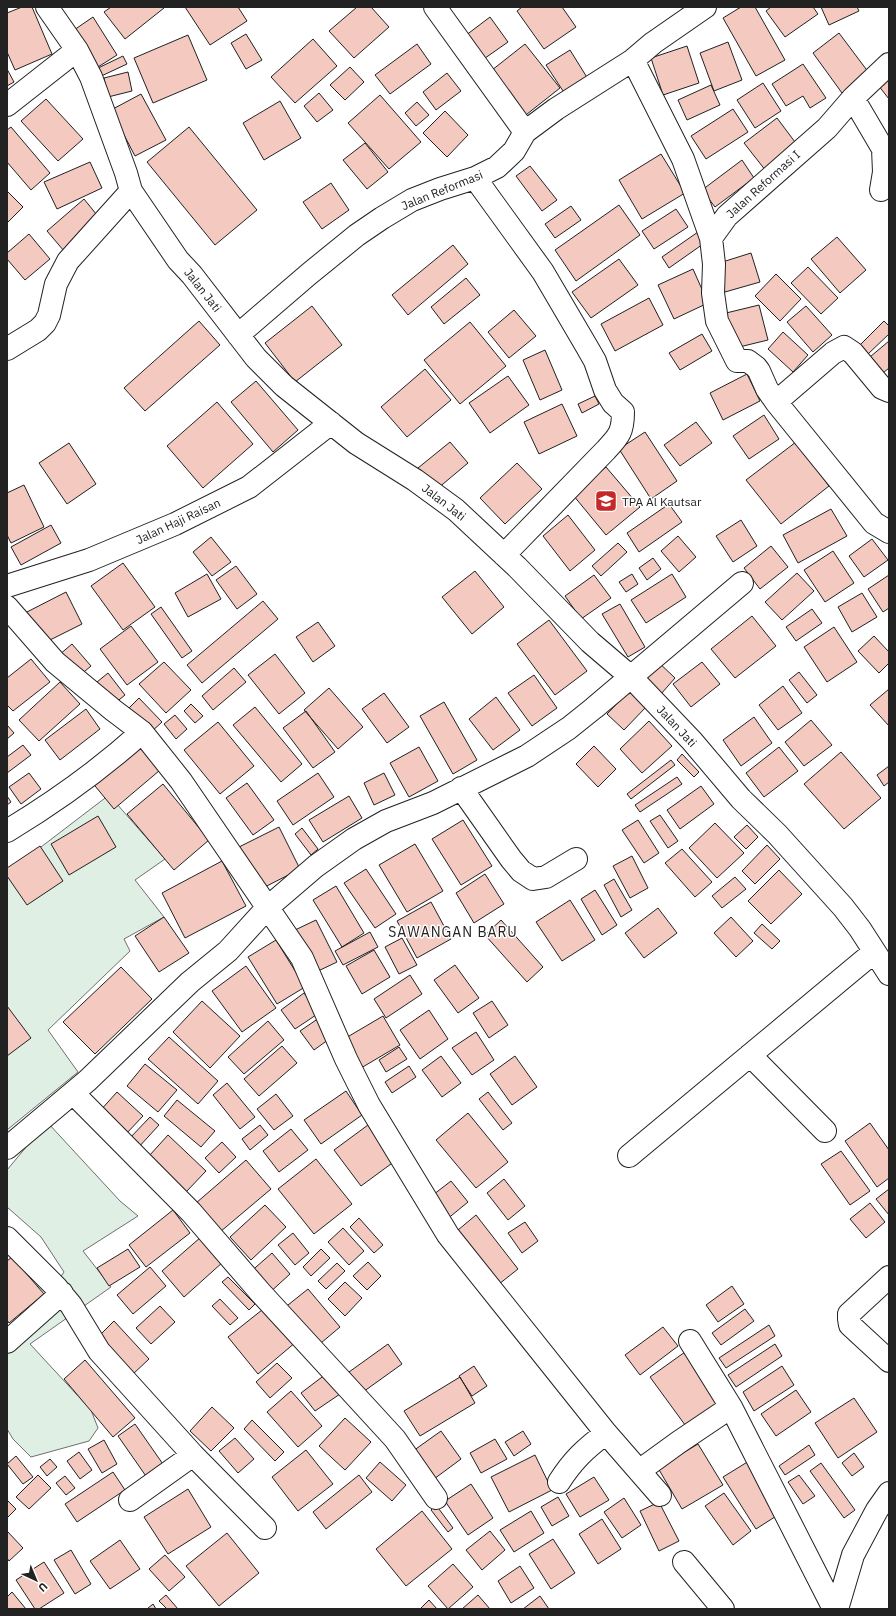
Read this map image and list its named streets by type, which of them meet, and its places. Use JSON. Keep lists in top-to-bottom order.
{
  "streets": {
    "street": [
      "Jalan Reformasi I",
      "Jalan Reformasi",
      "Jalan Jati",
      "Jalan Haji Raisan"
    ]
  },
  "crossings": [
    ["Jalan Reformasi", "Jalan Jati"],
    ["Jalan Jati", "Jalan Haji Raisan"]
  ],
  "districts": ["SAWANGAN BARU"],
  "places": {
    "school or university": ["TPA Al Kautsar"]
  },
  "north": "bottom right"
}
